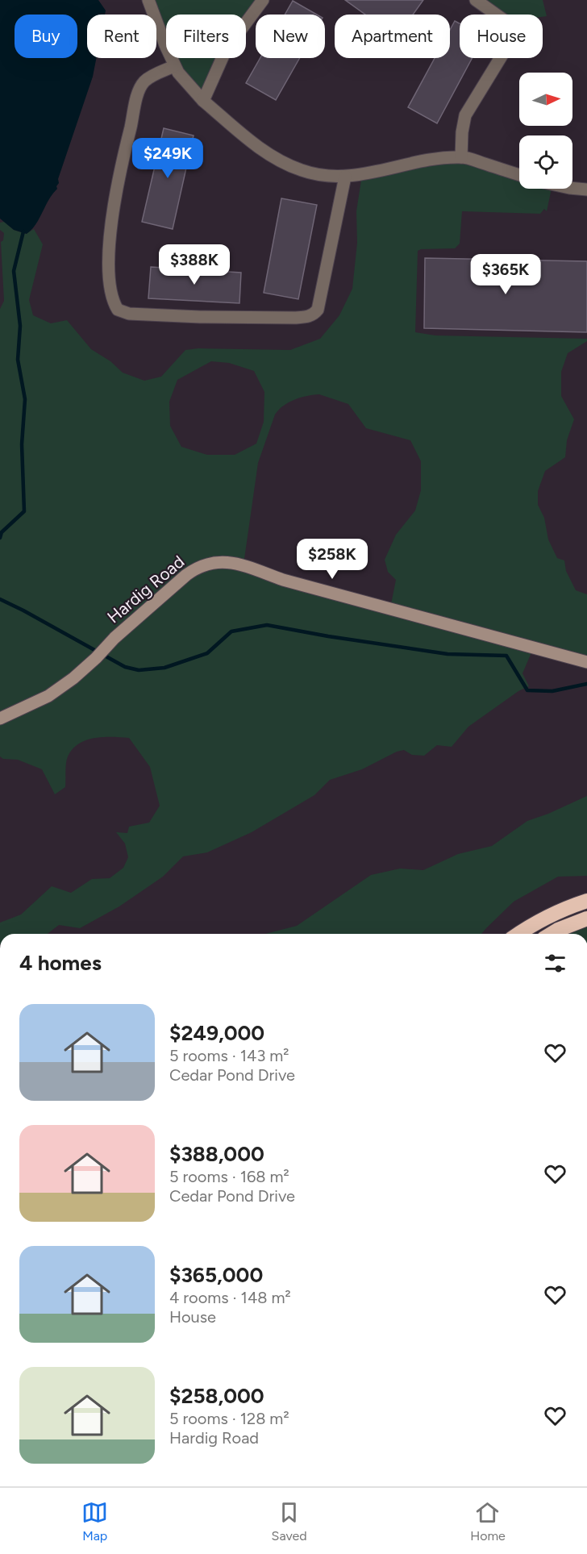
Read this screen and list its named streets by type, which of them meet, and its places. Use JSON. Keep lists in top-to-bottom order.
{
  "streets": {
    "street": ["Hardig Road"]
  },
  "north": "right",
  "page": {
    "chip": [
      "Buy",
      "Rent",
      "Filters",
      "New",
      "Apartment",
      "House"
    ],
    "price": [
      "$249K",
      "$388K",
      "$365K",
      "$258K"
    ],
    "heading": "4 homes",
    "list": [
      {
        "name": "$249,000",
        "note": "5 rooms · 143 m² · Cedar Pond Drive"
      },
      {
        "name": "$388,000",
        "note": "5 rooms · 168 m² · Cedar Pond Drive"
      },
      {
        "name": "$365,000",
        "note": "4 rooms · 148 m² · House"
      },
      {
        "name": "$258,000",
        "note": "5 rooms · 128 m² · Hardig Road"
      }
    ],
    "tabs": ["Map", "Saved", "Home"]
  }
}
